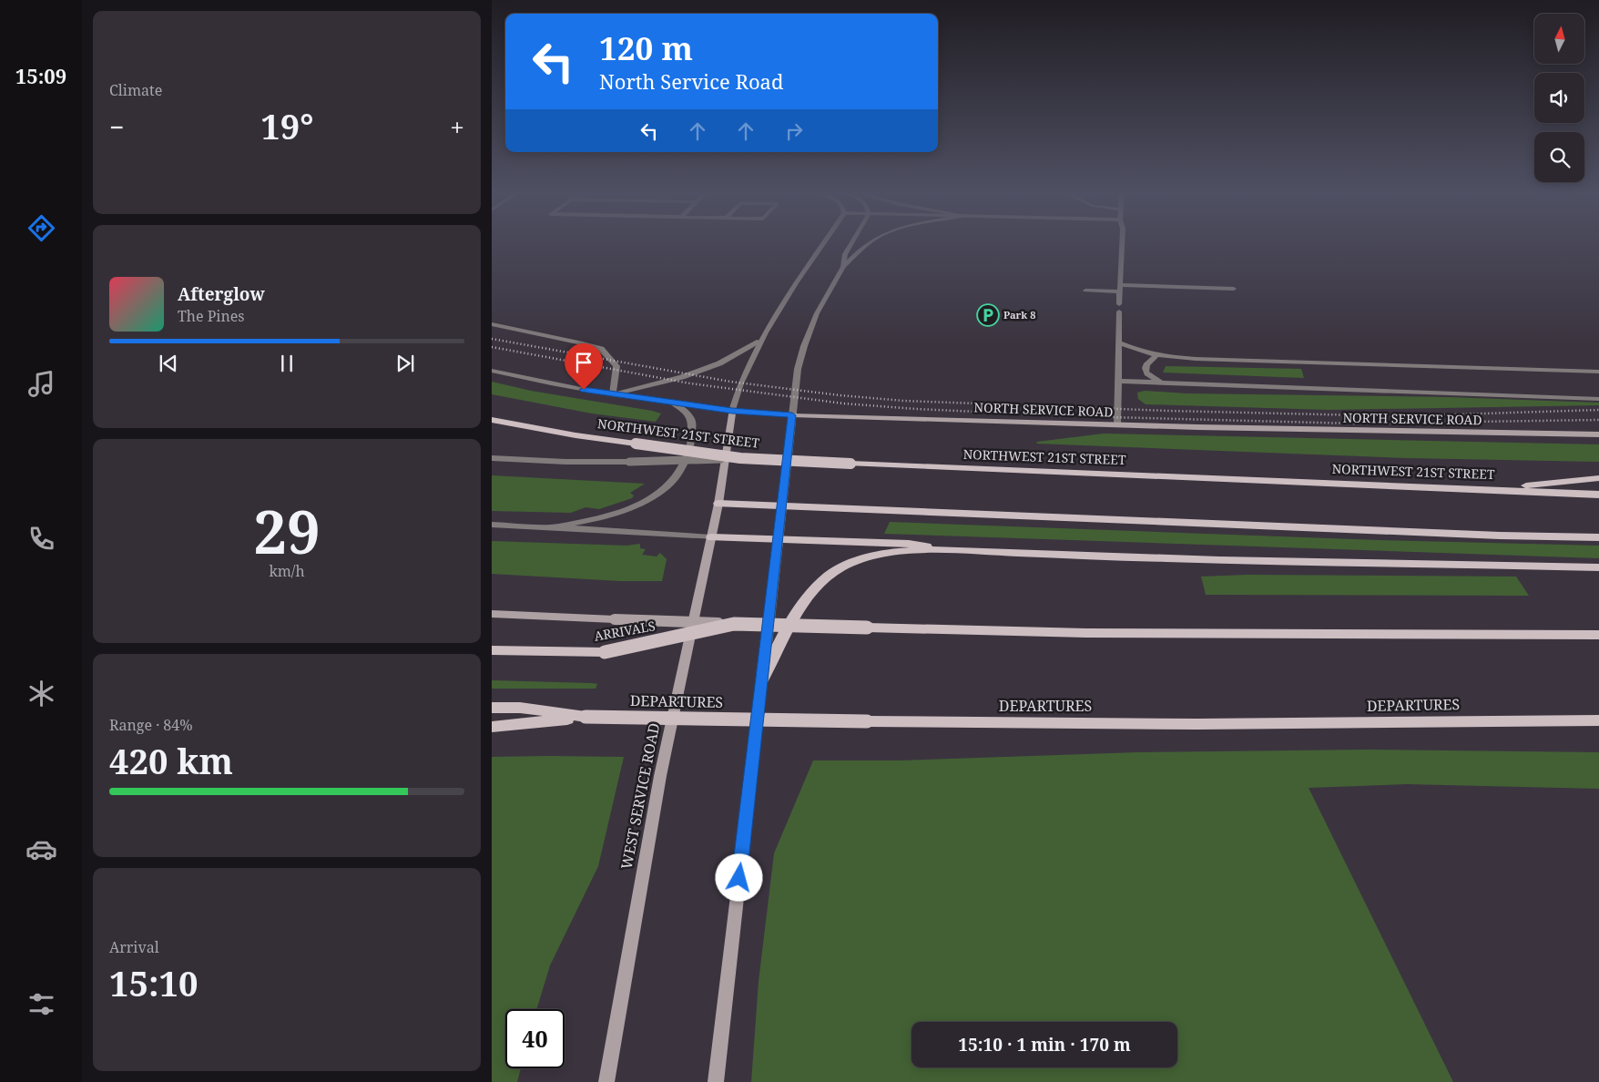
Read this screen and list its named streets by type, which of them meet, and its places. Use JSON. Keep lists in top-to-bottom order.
{
  "streets": {
    "main road": ["NORTHWEST 21ST STREET", "ARRIVALS", "DEPARTURES"],
    "street": ["NORTH SERVICE ROAD", "WEST SERVICE ROAD"]
  },
  "crossings": [
    ["NORTH SERVICE ROAD", "WEST SERVICE ROAD"]
  ],
  "places": {
    "parking": ["Park 8"]
  },
  "north": "top",
  "page": {
    "tabs": "15:09",
    "tile": [
      "Climate",
      ["29", "km/h"],
      ["Range · 84%", "420 km"],
      ["Arrival", "15:10"]
    ],
    "turn": ["120 m", "North Service Road"],
    "heat": ["−", "19°", "+"],
    "song": ["Afterglow", "The Pines"],
    "limit": "40",
    "trip": "15:10 · 1 min · 170 m"
  }
}
